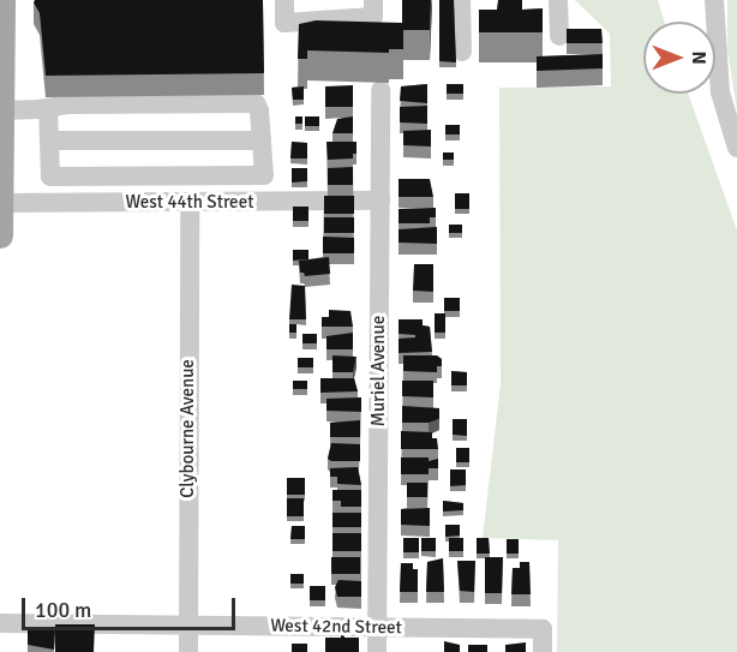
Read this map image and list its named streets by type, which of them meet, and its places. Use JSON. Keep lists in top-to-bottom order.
{
  "streets": {
    "street": [
      "West 44th Street",
      "Muriel Avenue",
      "Clybourne Avenue",
      "West 42nd Street"
    ]
  },
  "crossings": [
    ["West 44th Street", "Muriel Avenue"],
    ["West 44th Street", "Clybourne Avenue"],
    ["Muriel Avenue", "West 42nd Street"],
    ["Clybourne Avenue", "West 42nd Street"]
  ],
  "scale_bar": "100 m",
  "north": "right"
}
